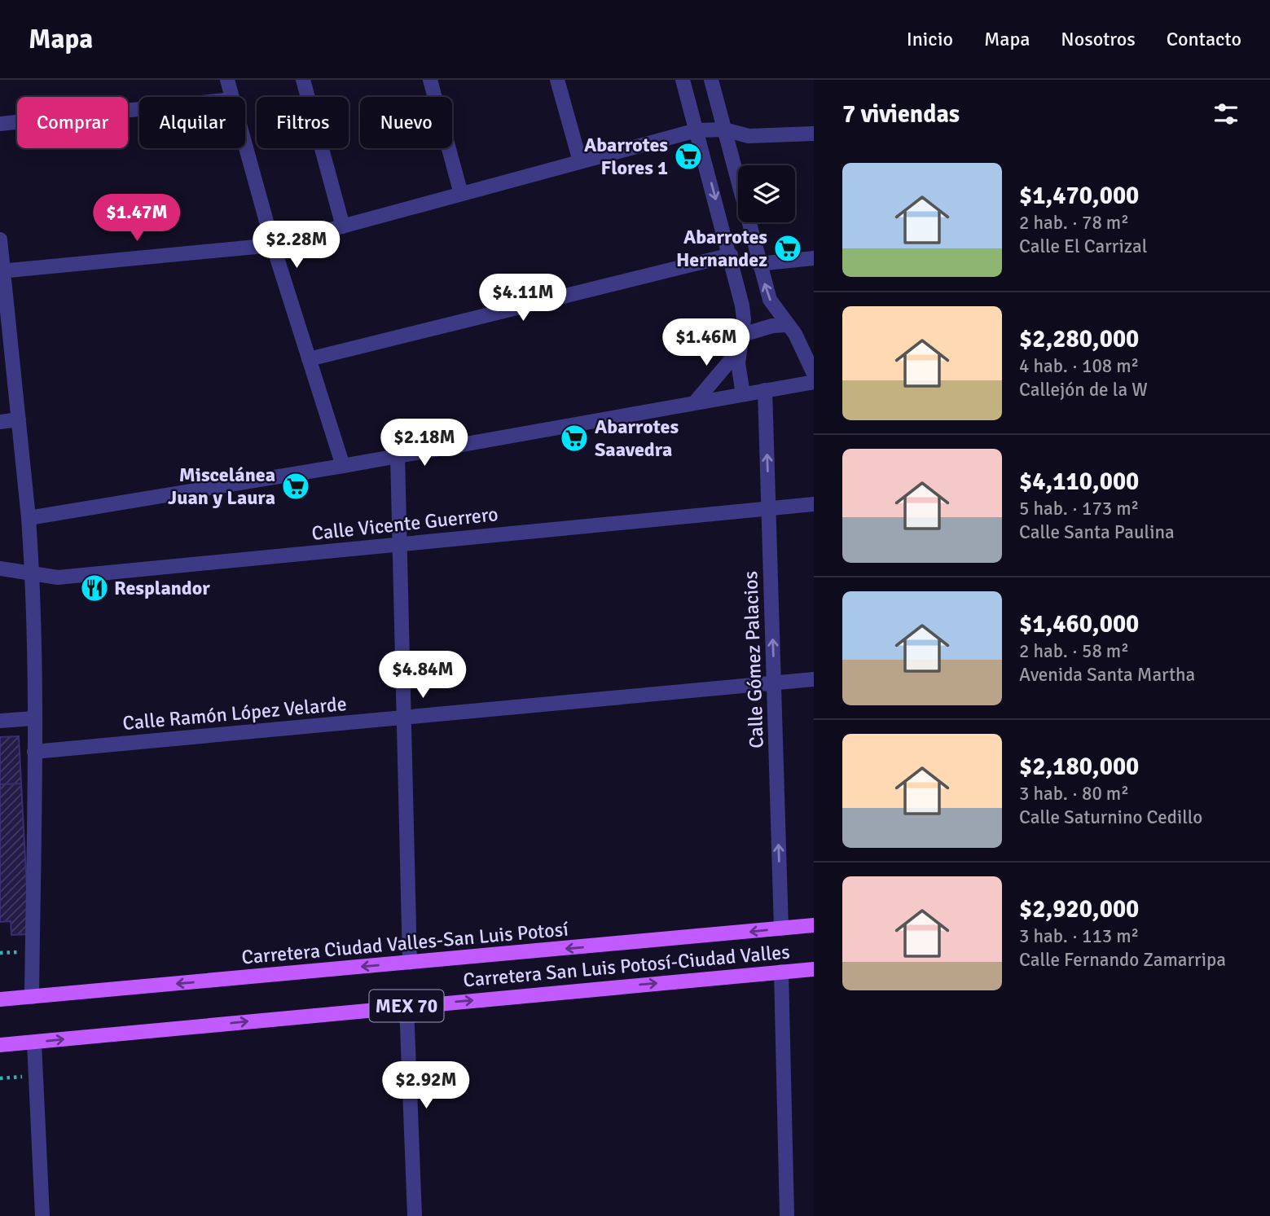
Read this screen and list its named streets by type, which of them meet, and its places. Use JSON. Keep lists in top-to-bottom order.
{
  "streets": {
    "main road": ["Carretera Ciudad Valles-San Luis Potosí", "Carretera San Luis Potosí-Ciudad Valles", "MEX 70"],
    "street": ["Calle Vicente Guerrero", "Calle Gómez Palacios", "Calle Ramón López Velarde"]
  },
  "crossings": [
    ["Calle Vicente Guerrero", "Calle Gómez Palacios"],
    ["Calle Gómez Palacios", "Calle Ramón López Velarde"],
    ["Calle Gómez Palacios", "Carretera Ciudad Valles-San Luis Potosí"]
  ],
  "one_way": ["Calle Gómez Palacios", "Carretera Ciudad Valles-San Luis Potosí", "Carretera San Luis Potosí-Ciudad Valles"],
  "places": {
    "supermarket": [
      "Abarrotes Flores 1",
      "Abarrotes Hernandez",
      "Abarrotes Saavedra",
      "Miscelánea Juan y Laura"
    ],
    "restaurant": ["Resplandor"]
  },
  "page": {
    "header": "Mapa",
    "nav": [
      "Inicio",
      "Mapa",
      "Nosotros",
      "Contacto"
    ],
    "heading": "7 viviendas",
    "chip": [
      "Comprar",
      "Alquilar",
      "Filtros",
      "Nuevo"
    ],
    "list": [
      {
        "name": "$1,470,000",
        "note": "2 hab. · 78 m² · Calle El Carrizal"
      },
      {
        "name": "$2,280,000",
        "note": "4 hab. · 108 m² · Callejón de la W"
      },
      {
        "name": "$4,110,000",
        "note": "5 hab. · 173 m² · Calle Santa Paulina"
      },
      {
        "name": "$1,460,000",
        "note": "2 hab. · 58 m² · Avenida Santa Martha"
      },
      {
        "name": "$2,180,000",
        "note": "3 hab. · 80 m² · Calle Saturnino Cedillo"
      },
      {
        "name": "$2,920,000",
        "note": "3 hab. · 113 m² · Calle Fernando Zamarripa"
      }
    ],
    "price": [
      "$1.47M",
      "$2.28M",
      "$4.11M",
      "$1.46M",
      "$2.18M",
      "$4.84M",
      "$2.92M"
    ]
  }
}
